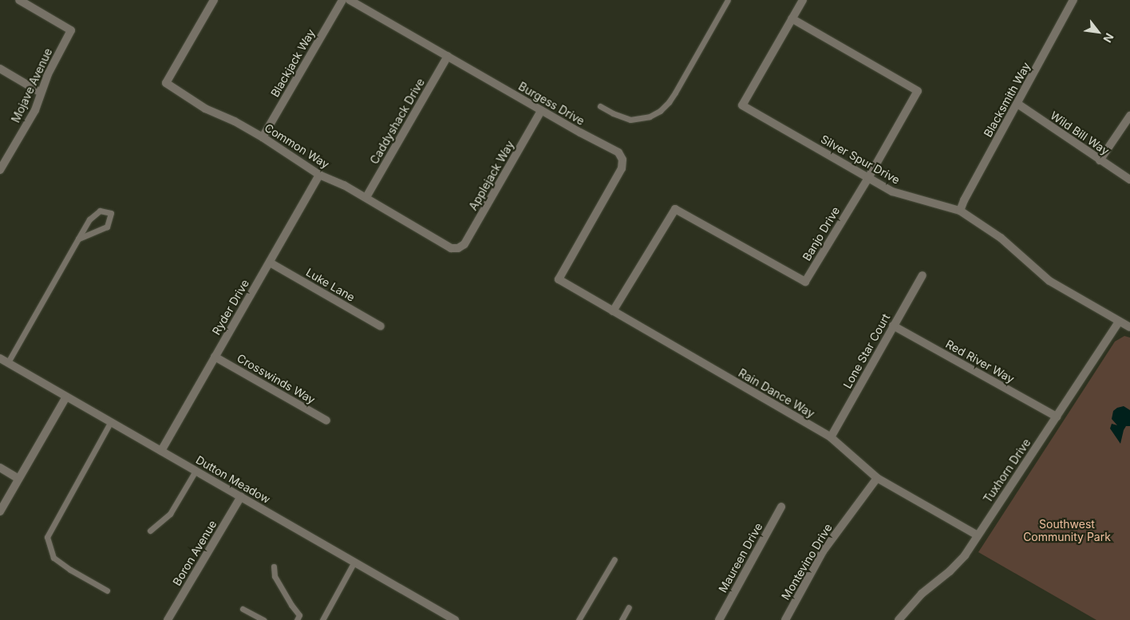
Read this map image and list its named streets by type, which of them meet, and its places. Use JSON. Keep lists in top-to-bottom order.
{
  "streets": {
    "street": [
      "Blackjack Way",
      "Mojave Avenue",
      "Blacksmith Way",
      "Burgess Drive",
      "Caddyshack Drive",
      "Wild Bill Way",
      "Common Way",
      "Silver Spur Drive",
      "Applejack Way",
      "Banjo Drive",
      "Luke Lane",
      "Ryder Drive",
      "Lone Star Court",
      "Red River Way",
      "Crosswinds Way",
      "Rain Dance Way",
      "Tuxhorn Drive",
      "Dutton Meadow",
      "Boron Avenue",
      "Maureen Drive",
      "Montevino Drive"
    ]
  },
  "crossings": [
    ["Blackjack Way", "Common Way"],
    ["Blacksmith Way", "Wild Bill Way"],
    ["Blacksmith Way", "Silver Spur Drive"],
    ["Burgess Drive", "Caddyshack Drive"],
    ["Burgess Drive", "Applejack Way"],
    ["Burgess Drive", "Rain Dance Way"],
    ["Caddyshack Drive", "Common Way"],
    ["Common Way", "Applejack Way"],
    ["Common Way", "Ryder Drive"],
    ["Silver Spur Drive", "Banjo Drive"],
    ["Silver Spur Drive", "Tuxhorn Drive"],
    ["Banjo Drive", "Rain Dance Way"],
    ["Luke Lane", "Ryder Drive"],
    ["Ryder Drive", "Crosswinds Way"],
    ["Ryder Drive", "Dutton Meadow"],
    ["Lone Star Court", "Red River Way"],
    ["Lone Star Court", "Rain Dance Way"],
    ["Red River Way", "Tuxhorn Drive"],
    ["Rain Dance Way", "Tuxhorn Drive"],
    ["Rain Dance Way", "Montevino Drive"],
    ["Dutton Meadow", "Boron Avenue"]
  ],
  "parks": ["Southwest Community Park"],
  "north": "bottom right"
}
